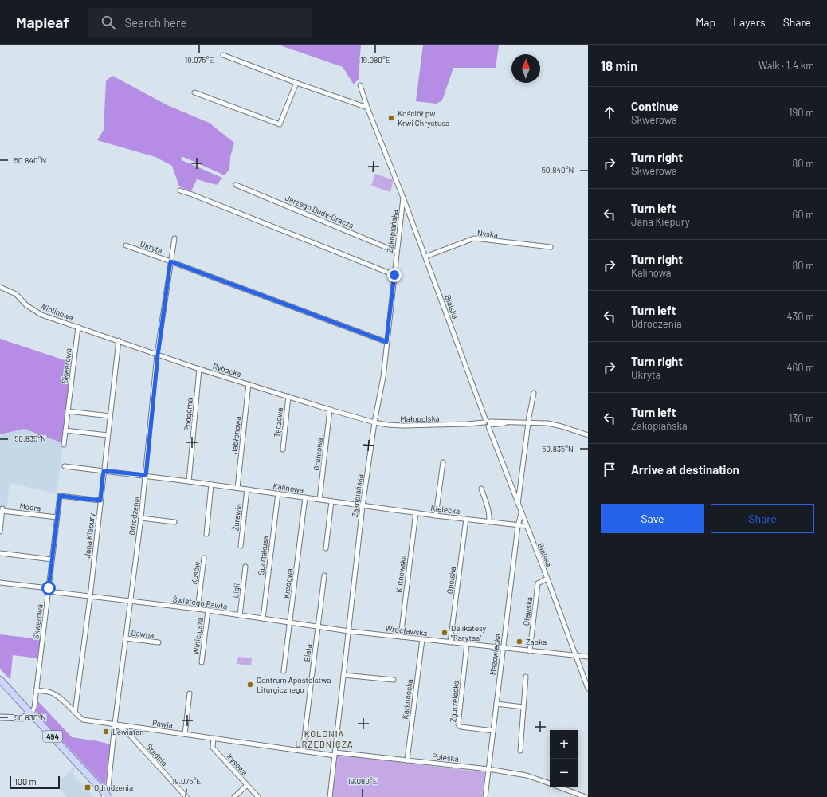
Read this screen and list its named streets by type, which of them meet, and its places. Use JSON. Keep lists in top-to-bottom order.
{
  "streets": {
    "main road": ["494"],
    "street": [
      "Jerzego Dudy-Gracza",
      "Zakopiańska",
      "Nyska",
      "Ukryta",
      "Bialska",
      "Wiolinowa",
      "Skwerowa",
      "Rybacka",
      "Podgórna",
      "Małopolska",
      "Tęczowa",
      "Jabłonowa",
      "Gruntowa",
      "Kalinowa",
      "Modra",
      "Kielecka",
      "Odrodzenia",
      "Żurawia",
      "Jana Kiepury",
      "Spartakusa",
      "Kosów",
      "Kutnowska",
      "Opolska",
      "Kredowa",
      "Ligii",
      "Świętego Pawła",
      "Oławska",
      "Wrocławska",
      "Dawna",
      "Winicjusza",
      "Biała",
      "Mazowiecka",
      "Karkonoska",
      "Zgorzelecka",
      "Pawia",
      "Średnia",
      "Poleska",
      "Irysowa"
    ]
  },
  "crossings": [
    ["Jerzego Dudy-Gracza", "Zakopiańska"],
    ["Zakopiańska", "Ukryta"],
    ["Zakopiańska", "Bialska"],
    ["Zakopiańska", "Rybacka"],
    ["Zakopiańska", "Małopolska"],
    ["Zakopiańska", "Kalinowa"],
    ["Zakopiańska", "Kielecka"],
    ["Zakopiańska", "Świętego Pawła"],
    ["Zakopiańska", "Wrocławska"],
    ["Zakopiańska", "Pawia"],
    ["Zakopiańska", "Poleska"],
    ["Nyska", "Bialska"],
    ["Ukryta", "Odrodzenia"],
    ["Bialska", "Małopolska"],
    ["Bialska", "Kielecka"],
    ["Bialska", "Oławska"],
    ["Bialska", "Wrocławska"],
    ["Bialska", "Mazowiecka"],
    ["Wiolinowa", "Skwerowa"],
    ["Wiolinowa", "Rybacka"],
    ["Skwerowa", "Rybacka"],
    ["Skwerowa", "Modra"],
    ["Skwerowa", "Jana Kiepury"],
    ["Skwerowa", "Świętego Pawła"],
    ["Skwerowa", "Pawia"],
    ["Skwerowa", "494"],
    ["Rybacka", "Podgórna"],
    ["Rybacka", "Małopolska"],
    ["Rybacka", "Tęczowa"],
    ["Rybacka", "Jabłonowa"],
    ["Rybacka", "Gruntowa"],
    ["Rybacka", "Odrodzenia"],
    ["Rybacka", "Jana Kiepury"],
    ["Podgórna", "Kalinowa"],
    ["Jabłonowa", "Kalinowa"],
    ["Gruntowa", "Kalinowa"],
    ["Kalinowa", "Kielecka"],
    ["Kalinowa", "Odrodzenia"],
    ["Kalinowa", "Żurawia"],
    ["Kalinowa", "Jana Kiepury"],
    ["Kalinowa", "Spartakusa"],
    ["Kalinowa", "Kredowa"],
    ["Kielecka", "Kutnowska"],
    ["Kielecka", "Opolska"],
    ["Kielecka", "Mazowiecka"],
    ["Odrodzenia", "Świętego Pawła"],
    ["Odrodzenia", "Dawna"],
    ["Odrodzenia", "Pawia"],
    ["Odrodzenia", "494"],
    ["Odrodzenia", "Średnia"],
    ["Jana Kiepury", "Świętego Pawła"],
    ["Jana Kiepury", "Pawia"],
    ["Spartakusa", "Świętego Pawła"],
    ["Kosów", "Świętego Pawła"],
    ["Kutnowska", "Wrocławska"],
    ["Opolska", "Wrocławska"],
    ["Kredowa", "Świętego Pawła"],
    ["Ligii", "Świętego Pawła"],
    ["Świętego Pawła", "Wrocławska"],
    ["Świętego Pawła", "Winicjusza"],
    ["Świętego Pawła", "Biała"],
    ["Oławska", "Wrocławska"],
    ["Wrocławska", "Mazowiecka"],
    ["Wrocławska", "Karkonoska"],
    ["Wrocławska", "Zgorzelecka"],
    ["Biała", "Pawia"],
    ["Mazowiecka", "Zgorzelecka"],
    ["Mazowiecka", "Poleska"],
    ["Karkonoska", "Poleska"],
    ["Pawia", "Średnia"],
    ["Pawia", "Poleska"],
    ["Pawia", "Irysowa"]
  ],
  "districts": ["KOLONIA URZĘDNICZA"],
  "places": {
    "other": [
      "Kościół pw. Krwi Chrystusa",
      "Delikatesy \"Rarytas\"",
      "Żabka",
      "Centrum Apostolstwa Liturgicznego",
      "Lewiatan"
    ],
    "transit": ["Odrodzenia"]
  },
  "scale_bar": "100 m",
  "north": "top",
  "page": {
    "header": "Mapleaf",
    "search": "Search here",
    "nav": ["Map", "Layers", "Share"],
    "heading": ["18 min", "Walk · 1.4 km"],
    "list": [
      ["Continue", "Skwerowa", "190 m"],
      ["Turn right", "Skwerowa", "80 m"],
      ["Turn left", "Jana Kiepury", "60 m"],
      ["Turn right", "Kalinowa", "80 m"],
      ["Turn left", "Odrodzenia", "430 m"],
      ["Turn right", "Ukryta", "460 m"],
      ["Turn left", "Zakopiańska", "130 m"],
      "Arrive at destination"
    ],
    "buttons": ["Save", "Share"],
    "map_buttons": ["+", "−"],
    "scale": "100 m"
  },
  "coordinates": [
    "19.075°E",
    "19.080°E",
    "50.840°N",
    "50.835°N",
    "50.830°N"
  ]
}
